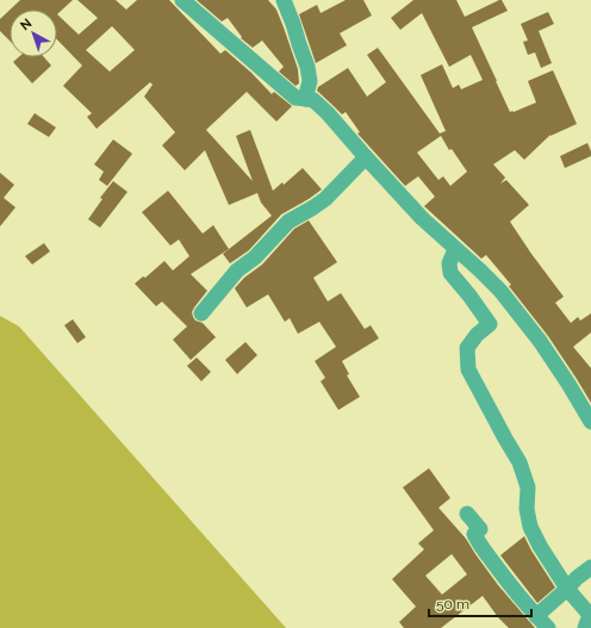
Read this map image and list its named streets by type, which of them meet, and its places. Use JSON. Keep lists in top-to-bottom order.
{
  "scale_bar": "50 m",
  "north": "top left"
}
